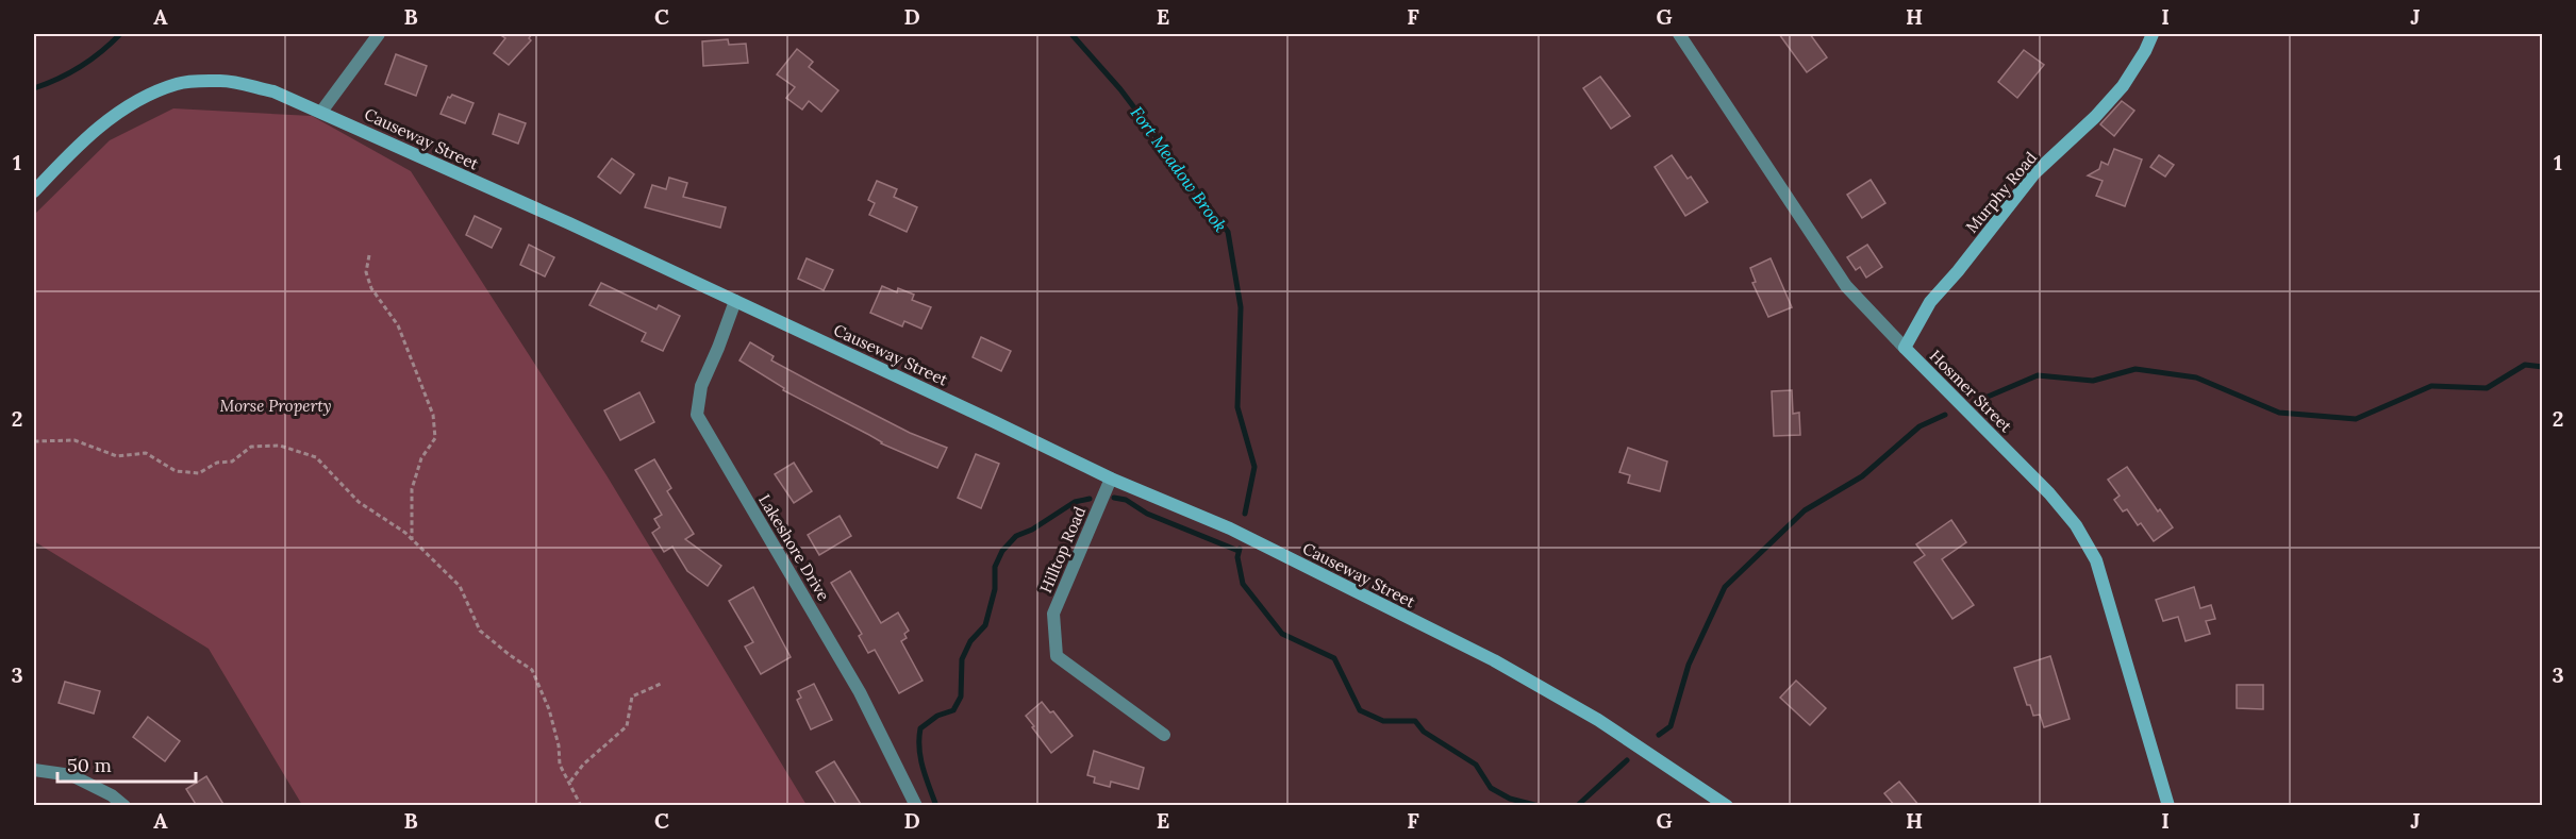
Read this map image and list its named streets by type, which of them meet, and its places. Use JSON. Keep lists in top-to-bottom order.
{
  "streets": {
    "street": [
      "Causeway Street",
      "Murphy Road",
      "Hosmer Street",
      "Lakeshore Drive",
      "Hilltop Road"
    ]
  },
  "crossings": [
    ["Causeway Street", "Lakeshore Drive"],
    ["Causeway Street", "Hilltop Road"],
    ["Murphy Road", "Hosmer Street"]
  ],
  "water": ["Fort Meadow Brook"],
  "parks": ["Morse Property"],
  "scale_bar": "50 m",
  "grid": {
    "columns": [
      "A",
      "B",
      "C",
      "D",
      "E",
      "F",
      "G",
      "H",
      "I",
      "J"
    ],
    "rows": ["1", "2", "3"]
  }
}
